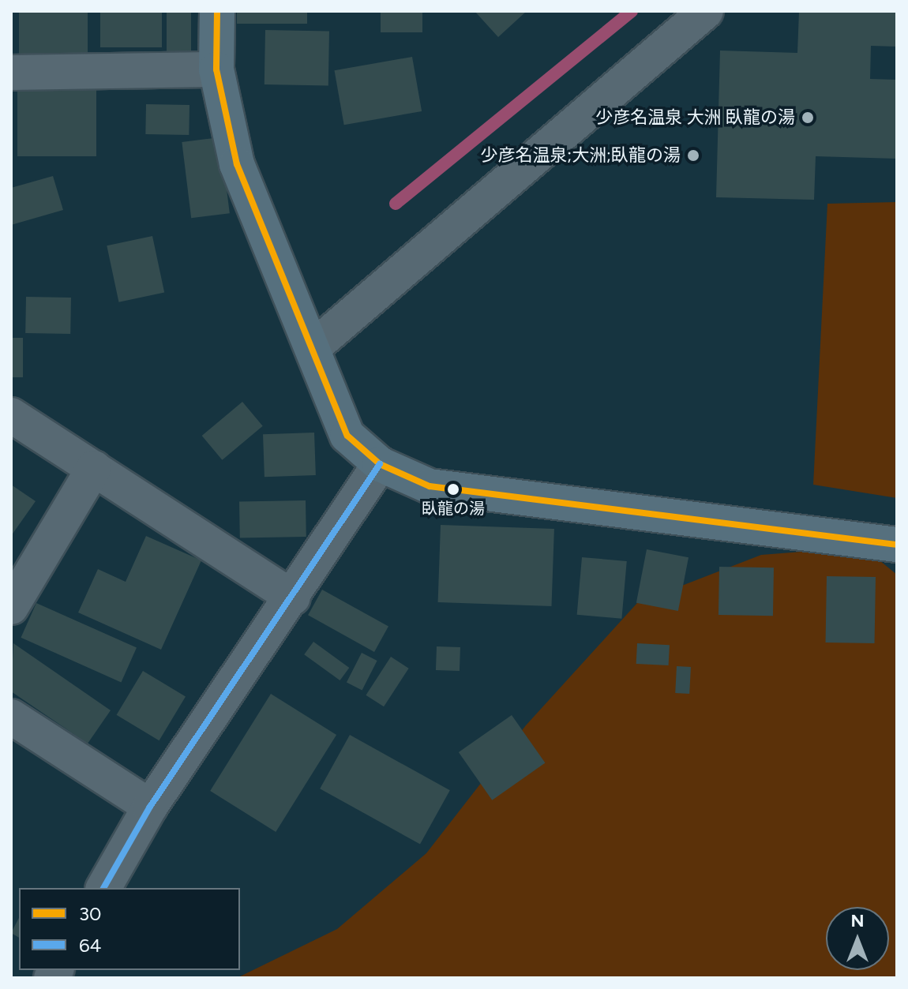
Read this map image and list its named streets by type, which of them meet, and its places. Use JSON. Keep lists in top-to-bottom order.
{
  "places": ["少彦名温泉 大洲 臥龍の湯", "少彦名温泉;大洲;臥龍の湯", "臥龍の湯"],
  "lines": ["transit line 30", "transit line 64"],
  "legend": ["30", "64"],
  "north": "top"
}
